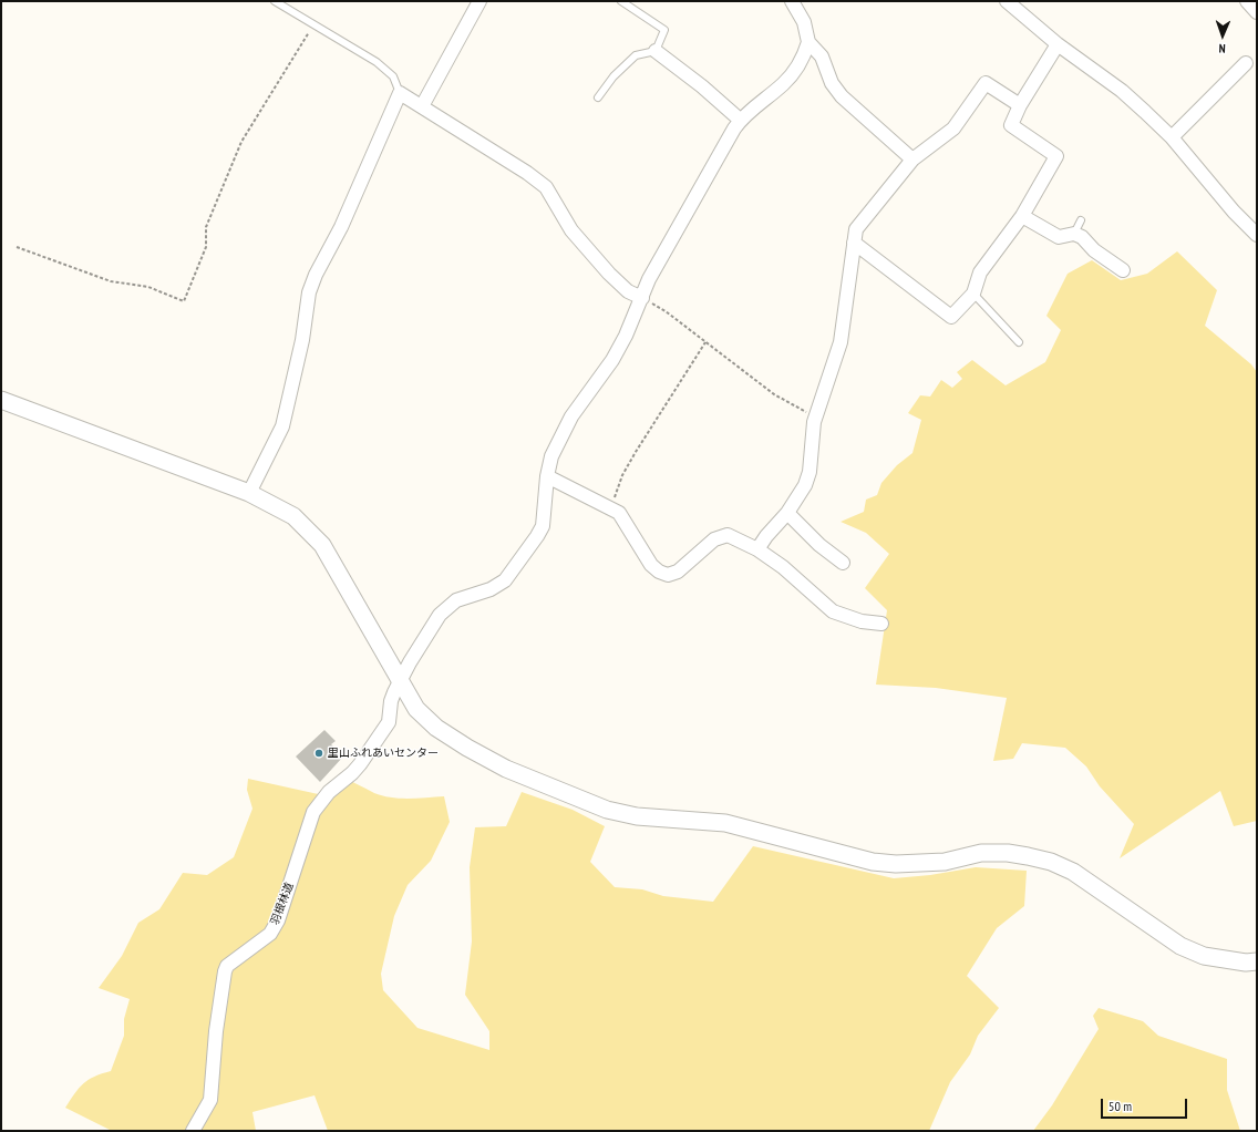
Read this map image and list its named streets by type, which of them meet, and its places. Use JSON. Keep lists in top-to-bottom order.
{
  "streets": {
    "street": ["羽根林道"]
  },
  "places": ["里山ふれあいセンター"],
  "scale_bar": "50 m",
  "north": "bottom"
}
